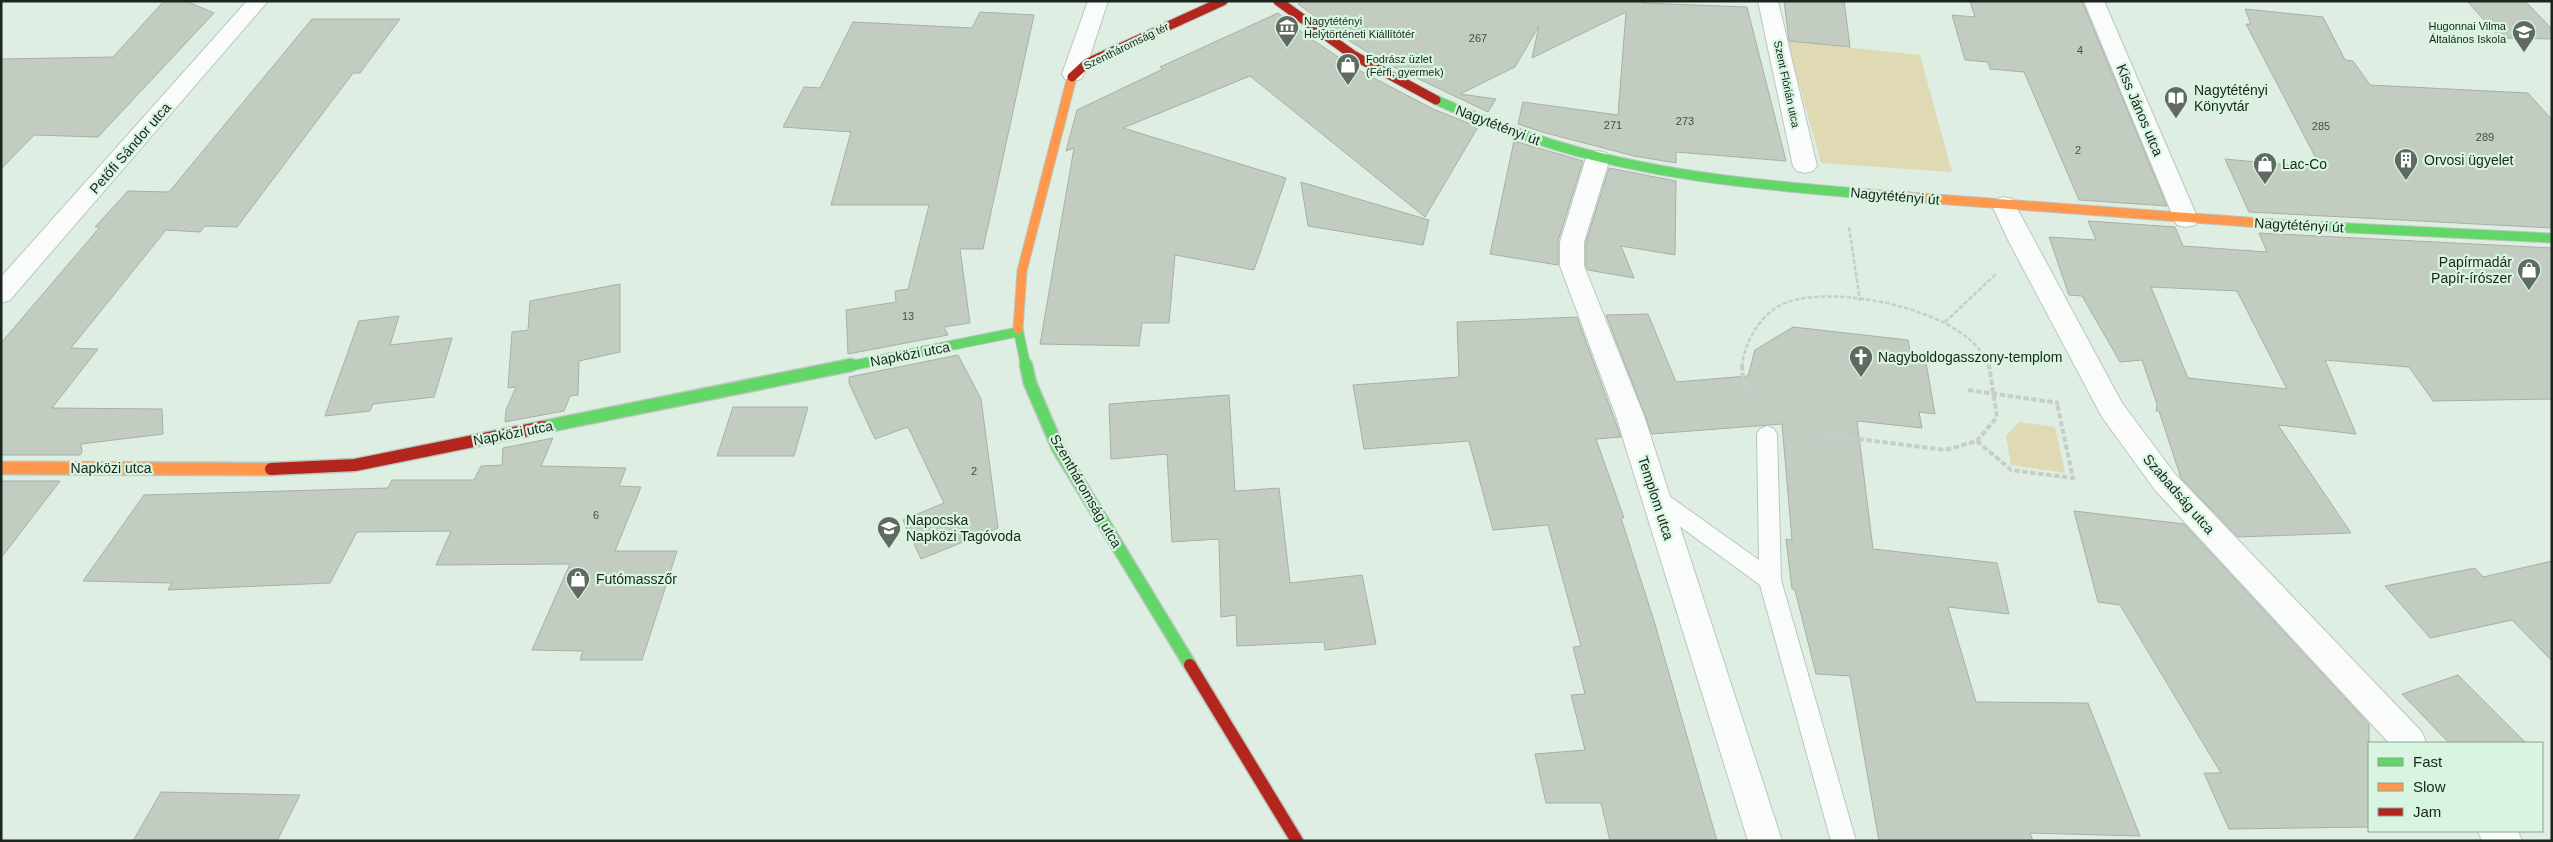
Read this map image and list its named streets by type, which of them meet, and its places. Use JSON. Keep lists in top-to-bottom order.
{
  "streets": {
    "street": [
      "Szentháromság tér",
      "Szent Flórián utca",
      "Kiss János utca",
      "Nagytétényi út",
      "Petőfi Sándor utca",
      "Napközi utca",
      "Szentháromság utca",
      "Szabadság utca",
      "Templom utca"
    ]
  },
  "crossings": [
    ["Szentháromság tér", "Szentháromság utca"],
    ["Kiss János utca", "Nagytétényi út"],
    ["Nagytétényi út", "Szabadság utca"],
    ["Nagytétényi út", "Templom utca"],
    ["Napközi utca", "Szentháromság utca"]
  ],
  "places": {
    "museum": ["Nagytétényi Helytörténeti Kiállítótér"],
    "school or university": ["Hugonnai Vilma Általános Iskola", "Napocska Napközi Tagóvoda"],
    "shop": [
      "Fodrász üzlet (Férfi, gyermek)",
      "Lac-Co",
      "Papírmadár Papír-írószer",
      "Futómasszőr"
    ],
    "library": ["Nagytétényi Könyvtár"],
    "building": ["Orvosi ügyelet"],
    "church": ["Nagyboldogasszony-templom"]
  },
  "house_numbers": [
    "267",
    "4",
    "273",
    "271",
    "285",
    "289",
    "2",
    "13",
    "2",
    "6"
  ],
  "legend": ["Fast", "Slow", "Jam"]
}
